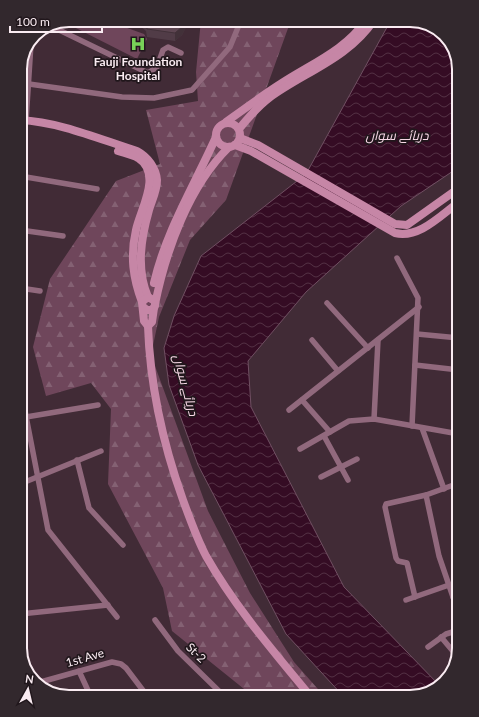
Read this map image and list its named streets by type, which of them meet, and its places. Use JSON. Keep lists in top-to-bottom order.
{
  "streets": {
    "street": ["St-2", "1st Ave"]
  },
  "water": ["دریائے سواں"],
  "places": {
    "hospital": ["Fauji Foundation Hospital"]
  },
  "scale_bar": "100 m",
  "north": "top"
}
